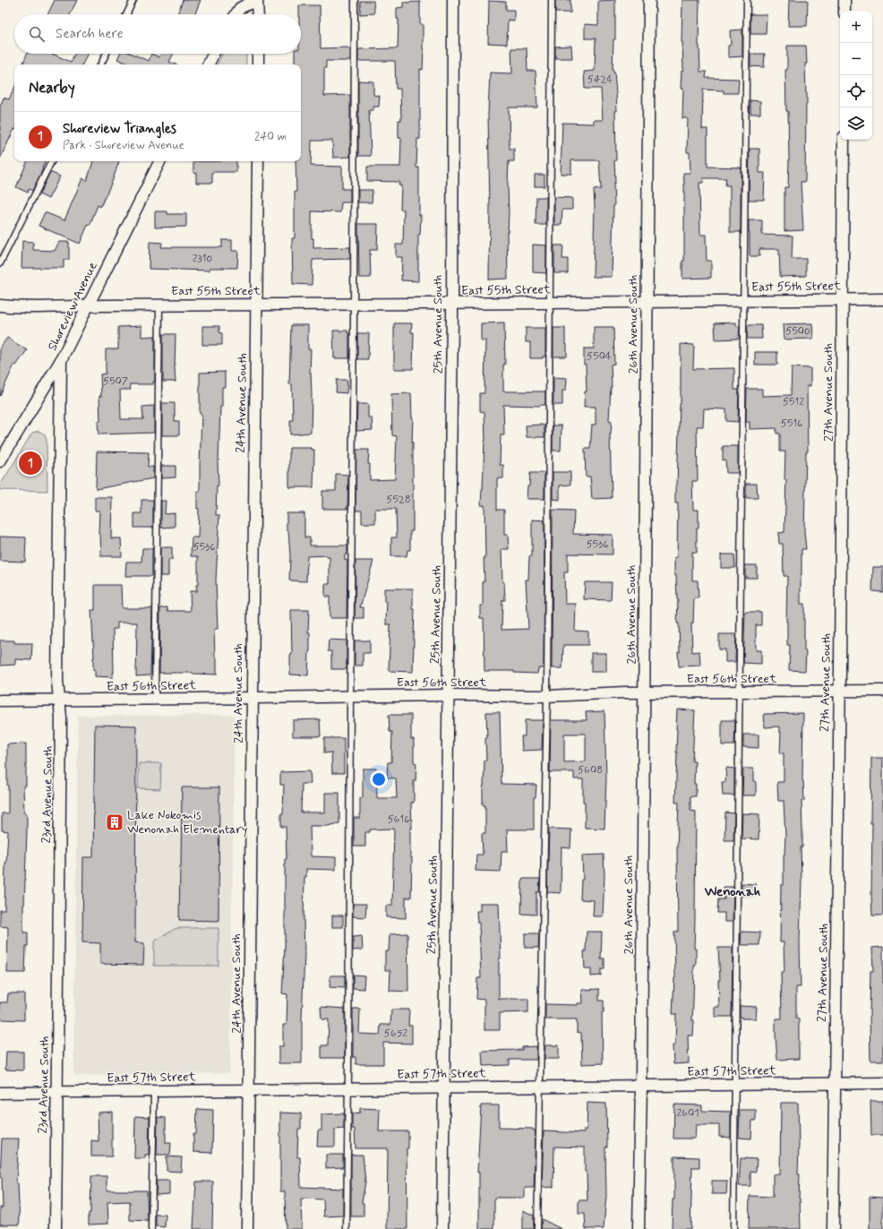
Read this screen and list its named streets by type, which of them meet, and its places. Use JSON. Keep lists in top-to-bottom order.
{
  "streets": {
    "street": [
      "East 55th Street",
      "Shoreview Avenue",
      "25th Avenue South",
      "26th Avenue South",
      "27th Avenue South",
      "24th Avenue South",
      "East 56th Street",
      "23rd Avenue South",
      "East 57th Street"
    ]
  },
  "crossings": [
    ["East 55th Street", "Shoreview Avenue"],
    ["East 55th Street", "25th Avenue South"],
    ["East 55th Street", "26th Avenue South"],
    ["East 55th Street", "27th Avenue South"],
    ["East 55th Street", "24th Avenue South"],
    ["Shoreview Avenue", "23rd Avenue South"],
    ["25th Avenue South", "East 56th Street"],
    ["25th Avenue South", "East 57th Street"],
    ["26th Avenue South", "East 56th Street"],
    ["26th Avenue South", "East 57th Street"],
    ["27th Avenue South", "East 56th Street"],
    ["27th Avenue South", "East 57th Street"],
    ["24th Avenue South", "East 56th Street"],
    ["24th Avenue South", "East 57th Street"],
    ["East 56th Street", "23rd Avenue South"],
    ["23rd Avenue South", "East 57th Street"]
  ],
  "districts": ["Wenonah"],
  "places": {
    "building": ["Lake Nokomis Wenonah Elementary"]
  },
  "house_numbers": [
    "5424",
    "2310",
    "5500",
    "5504",
    "5507",
    "5512",
    "5516",
    "5528",
    "5536",
    "5536",
    "5608",
    "5616",
    "5652",
    "2601"
  ],
  "page": {
    "map_buttons": ["+", "−"],
    "search": "Search here",
    "heading": "Nearby",
    "list": [
      {
        "mark": "1",
        "name": "Shoreview Triangles",
        "note": "Park · Shoreview Avenue",
        "value": "240 m"
      }
    ],
    "pins": "1"
  }
}
